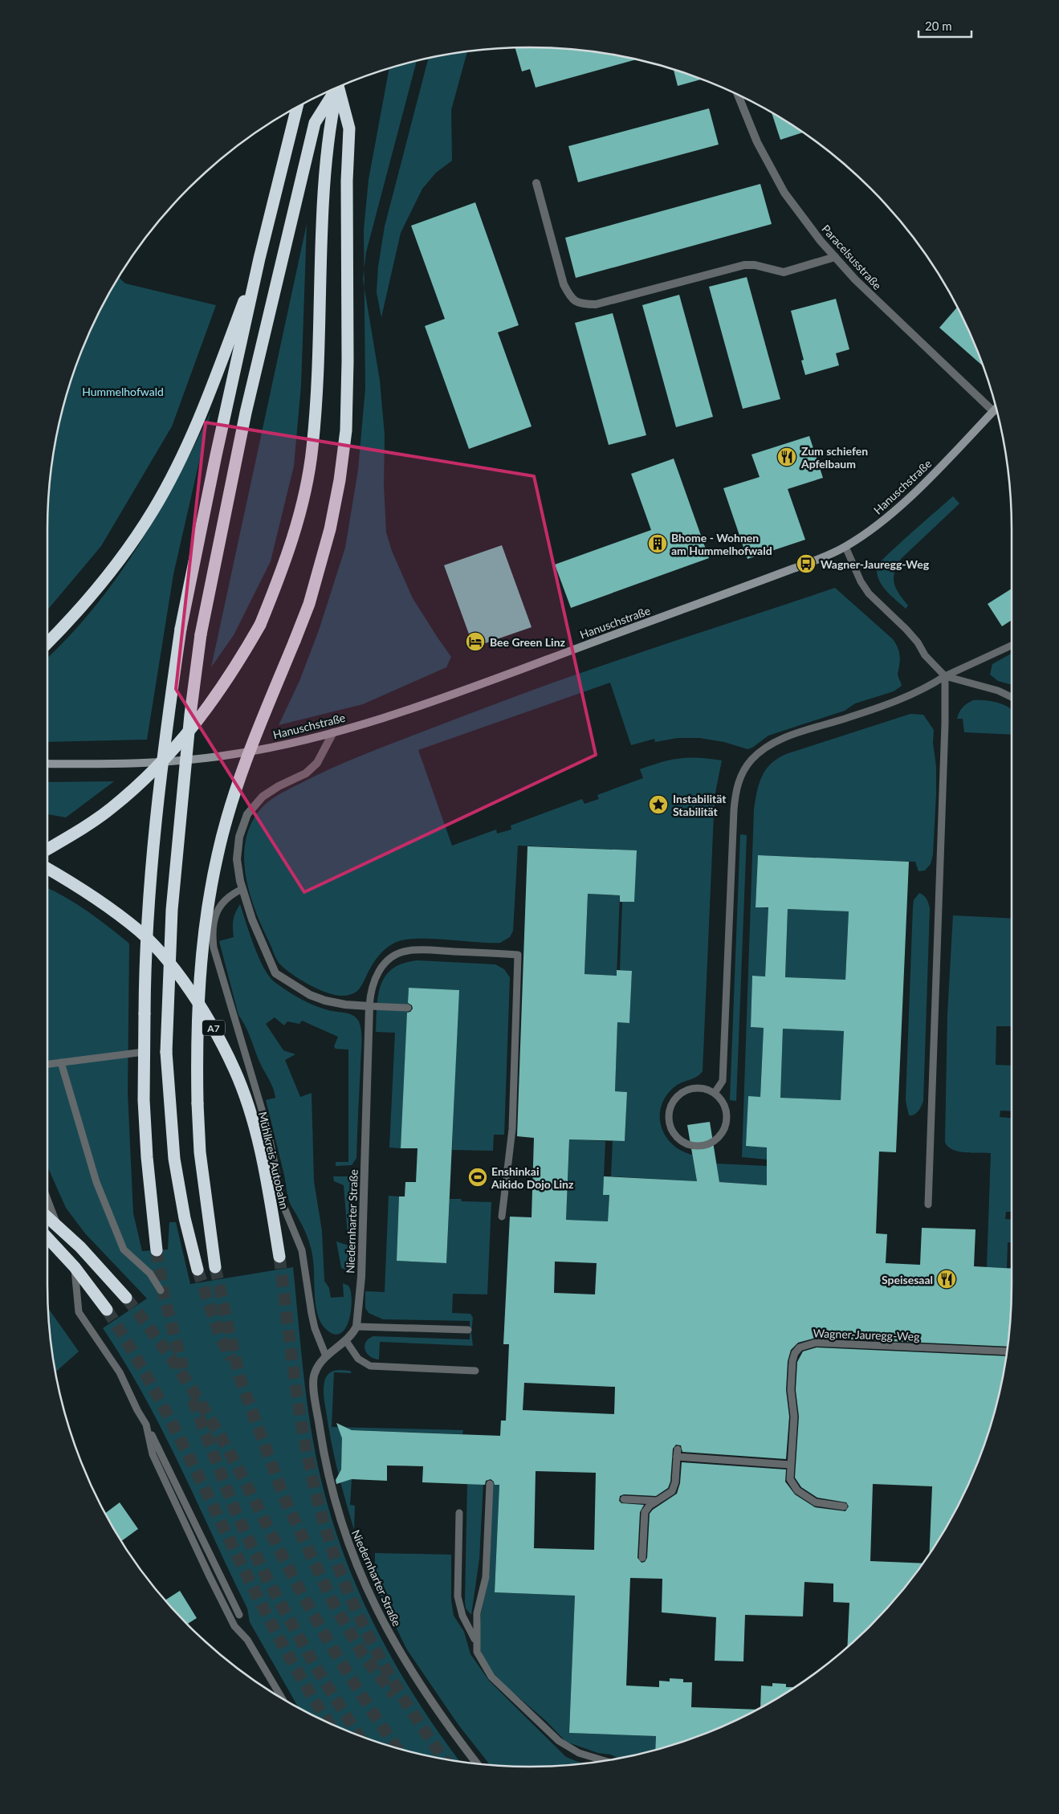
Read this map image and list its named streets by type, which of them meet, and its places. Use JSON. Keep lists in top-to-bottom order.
{
  "streets": {
    "highway": ["A7", "Mühlkreis Autobahn"],
    "street": ["Paracelsusstraße", "Hanuschstraße", "Niedernharter Straße"],
    "lane": ["Wagner-Jauregg-Weg"]
  },
  "crossings": [
    ["Paracelsusstraße", "Hanuschstraße"]
  ],
  "parks": ["Hummelhofwald"],
  "places": {
    "restaurant": ["Zum schiefen Apfelbaum", "Speisesaal"],
    "building": ["Bhome - Wohnen am Hummelhofwald"],
    "bus stop": ["Wagner-Jauregg-Weg"],
    "hotel": ["Bee Green Linz"],
    "place": ["Instabilität Stabilität"],
    "sports": ["Enshinkai Aikido Dojo Linz"]
  },
  "scale_bar": "20 m"
}
